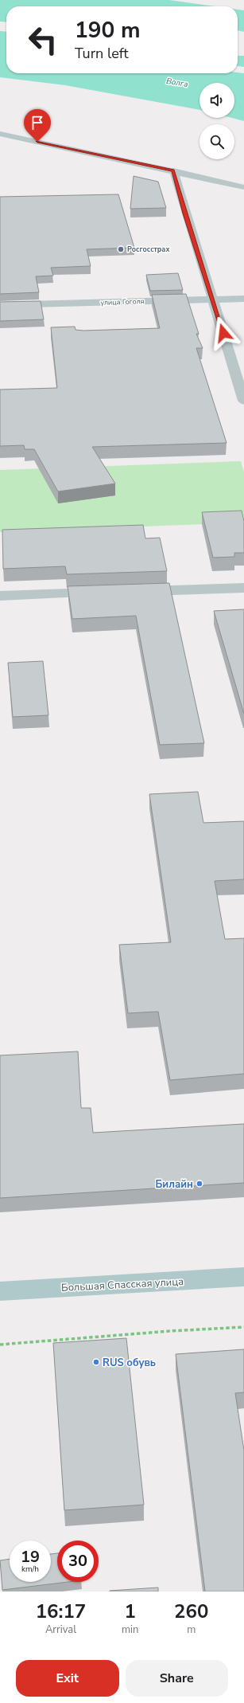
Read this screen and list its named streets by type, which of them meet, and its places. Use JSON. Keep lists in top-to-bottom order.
{
  "streets": {
    "main road": ["Большая Спасская улица"],
    "street": ["улица Гоголя"]
  },
  "water": ["Волга"],
  "places": ["Росгосстрах", "Билайн", "RUS обувь"],
  "page": {
    "turn": ["190 m", "Turn left"],
    "speed": "19 km/h",
    "limit": "30",
    "eta": [
      "16:17",
      "Arrival",
      "1",
      "min",
      "260",
      "m"
    ],
    "buttons": ["Exit", "Share"]
  }
}
